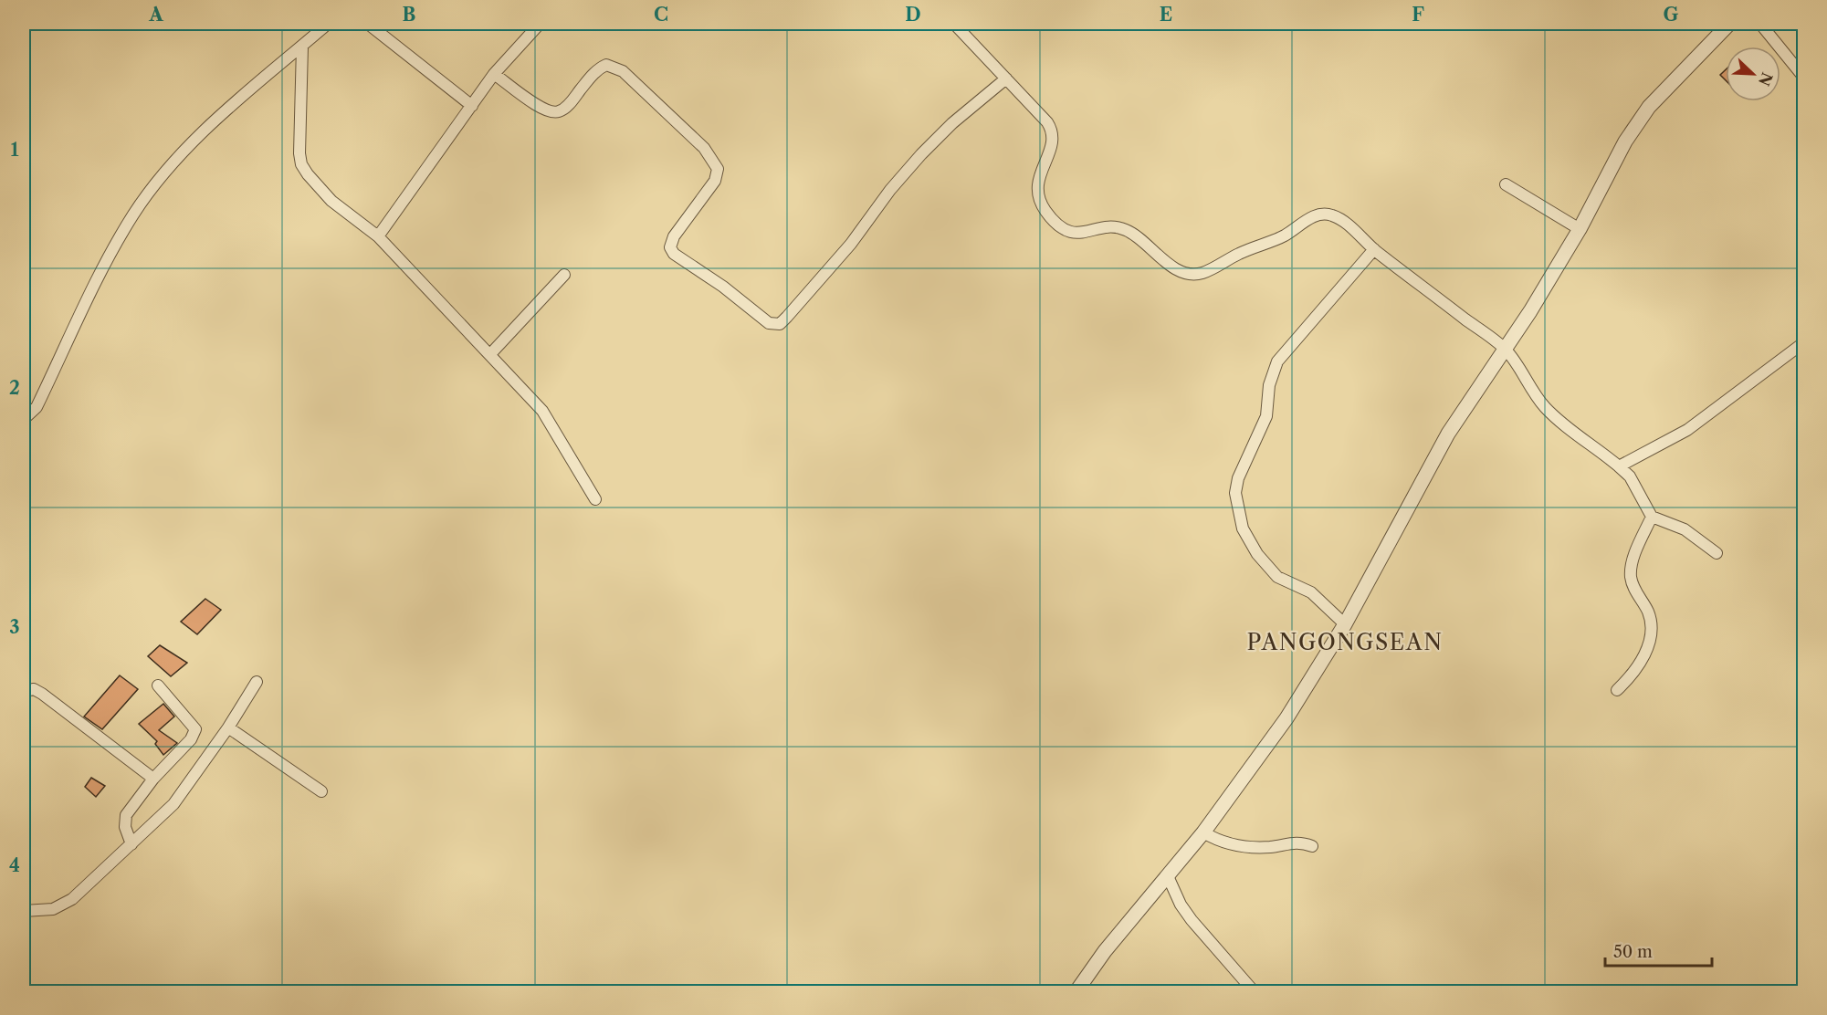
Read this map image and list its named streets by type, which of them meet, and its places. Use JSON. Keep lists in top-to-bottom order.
{
  "districts": ["PANGONGSEAN"],
  "scale_bar": "50 m",
  "north": "bottom right",
  "grid": {
    "columns": [
      "A",
      "B",
      "C",
      "D",
      "E",
      "F",
      "G"
    ],
    "rows": [
      "1",
      "2",
      "3",
      "4"
    ]
  }
}
